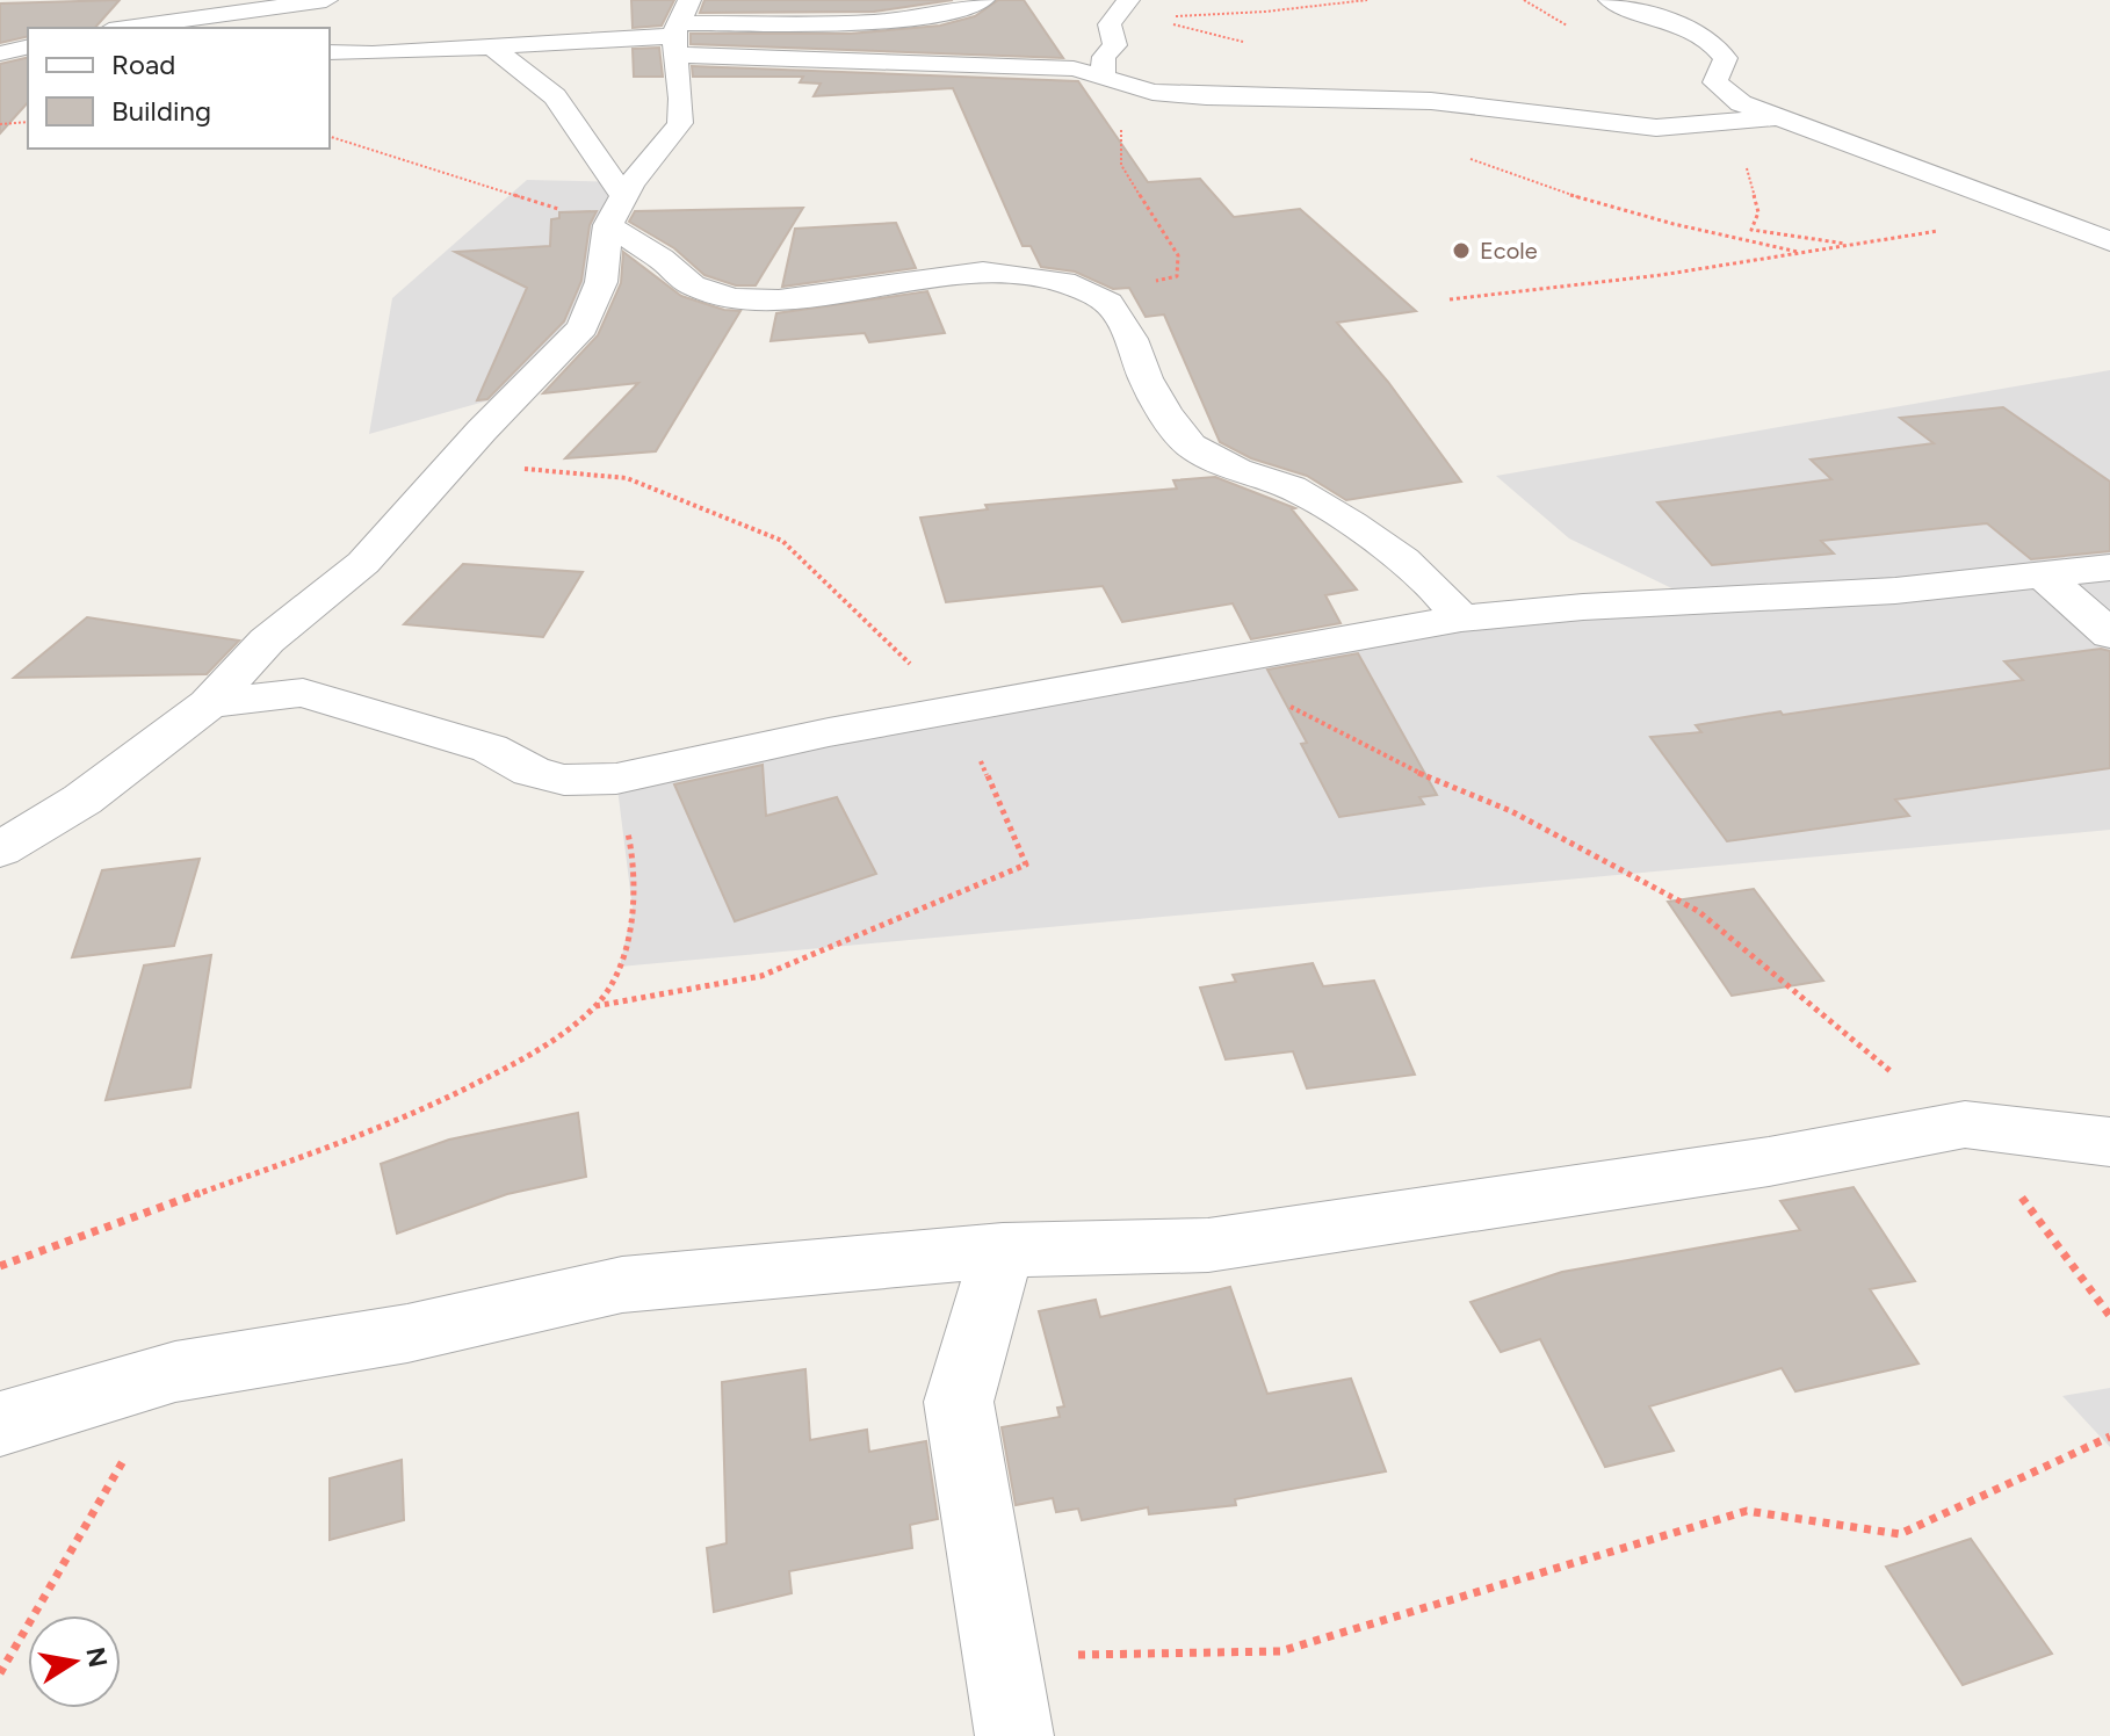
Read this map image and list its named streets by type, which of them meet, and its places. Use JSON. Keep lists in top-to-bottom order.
{
  "places": ["Ecole"],
  "legend": ["Road", "Building"],
  "north": "right"
}
